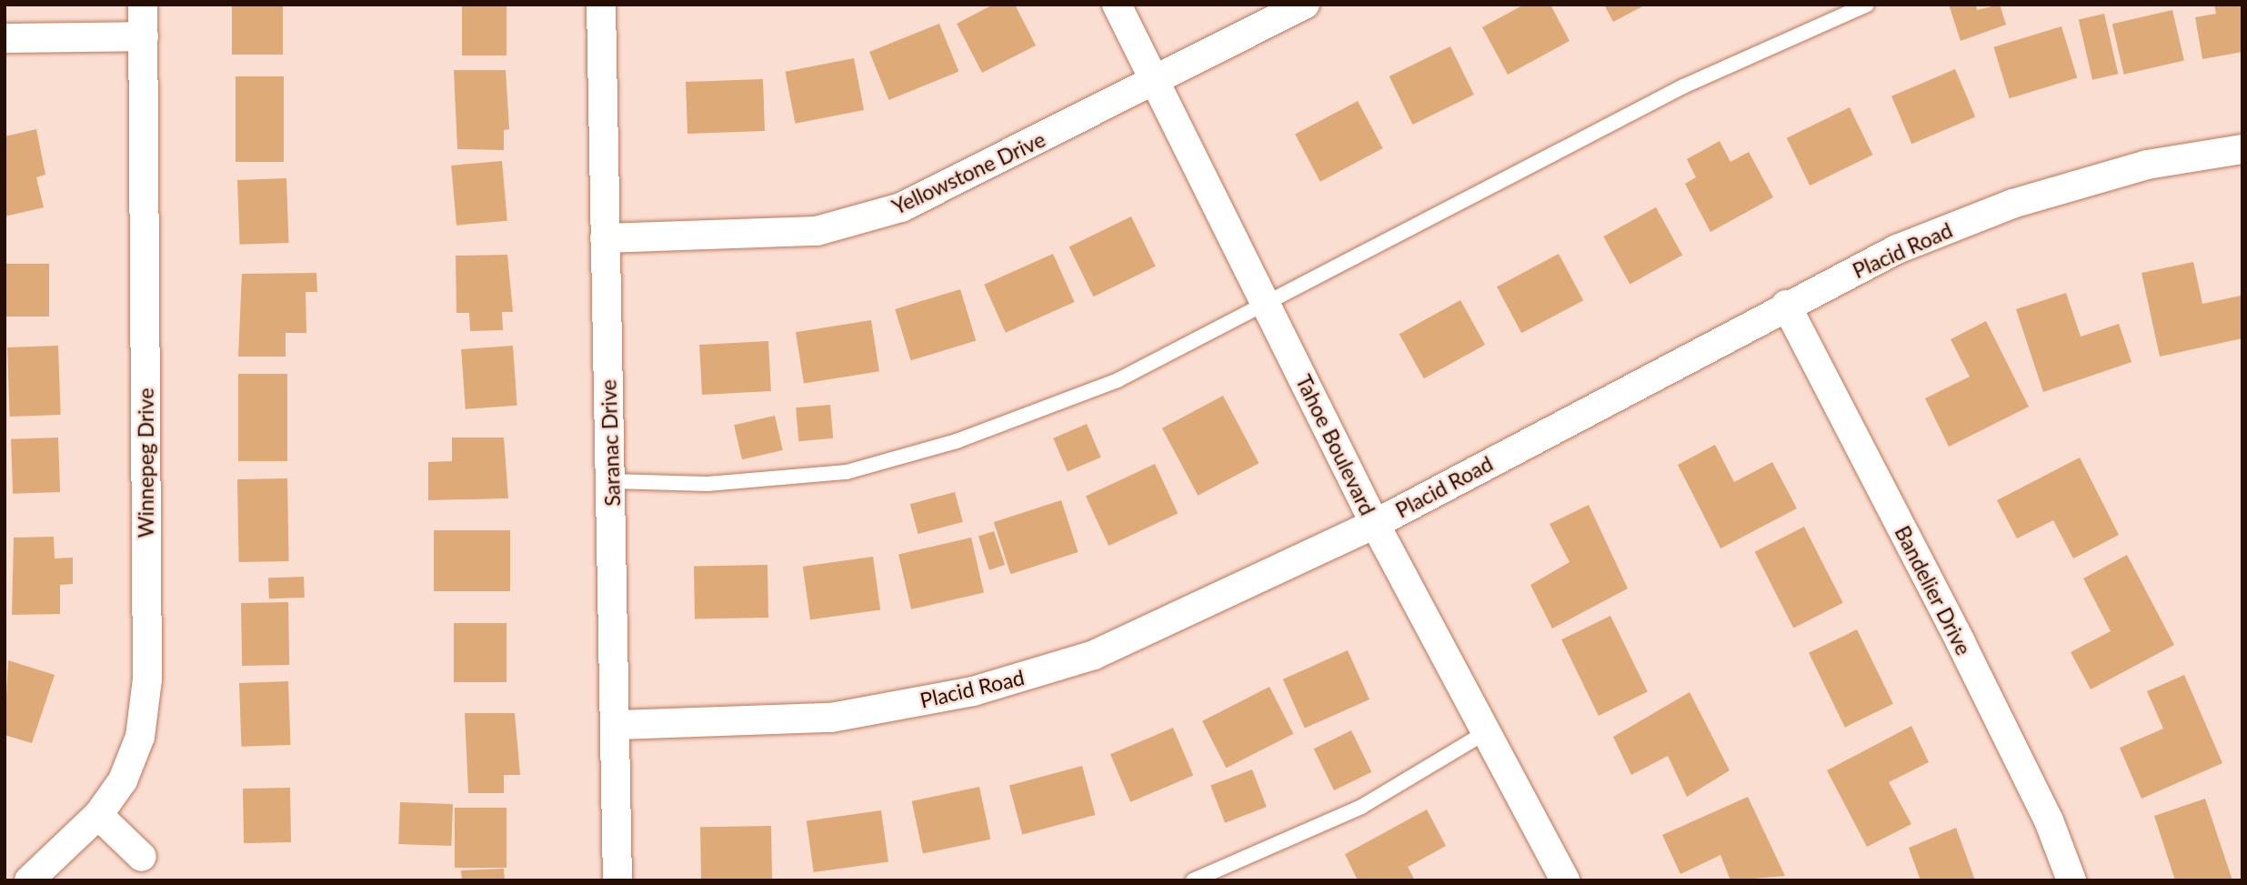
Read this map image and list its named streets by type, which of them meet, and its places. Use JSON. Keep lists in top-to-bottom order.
{
  "streets": {
    "street": [
      "Yellowstone Drive",
      "Placid Road",
      "Saranac Drive",
      "Tahoe Boulevard",
      "Winnepeg Drive",
      "Bandelier Drive"
    ]
  },
  "crossings": [
    ["Yellowstone Drive", "Saranac Drive"],
    ["Yellowstone Drive", "Tahoe Boulevard"],
    ["Placid Road", "Saranac Drive"],
    ["Placid Road", "Tahoe Boulevard"],
    ["Placid Road", "Bandelier Drive"]
  ]
}
